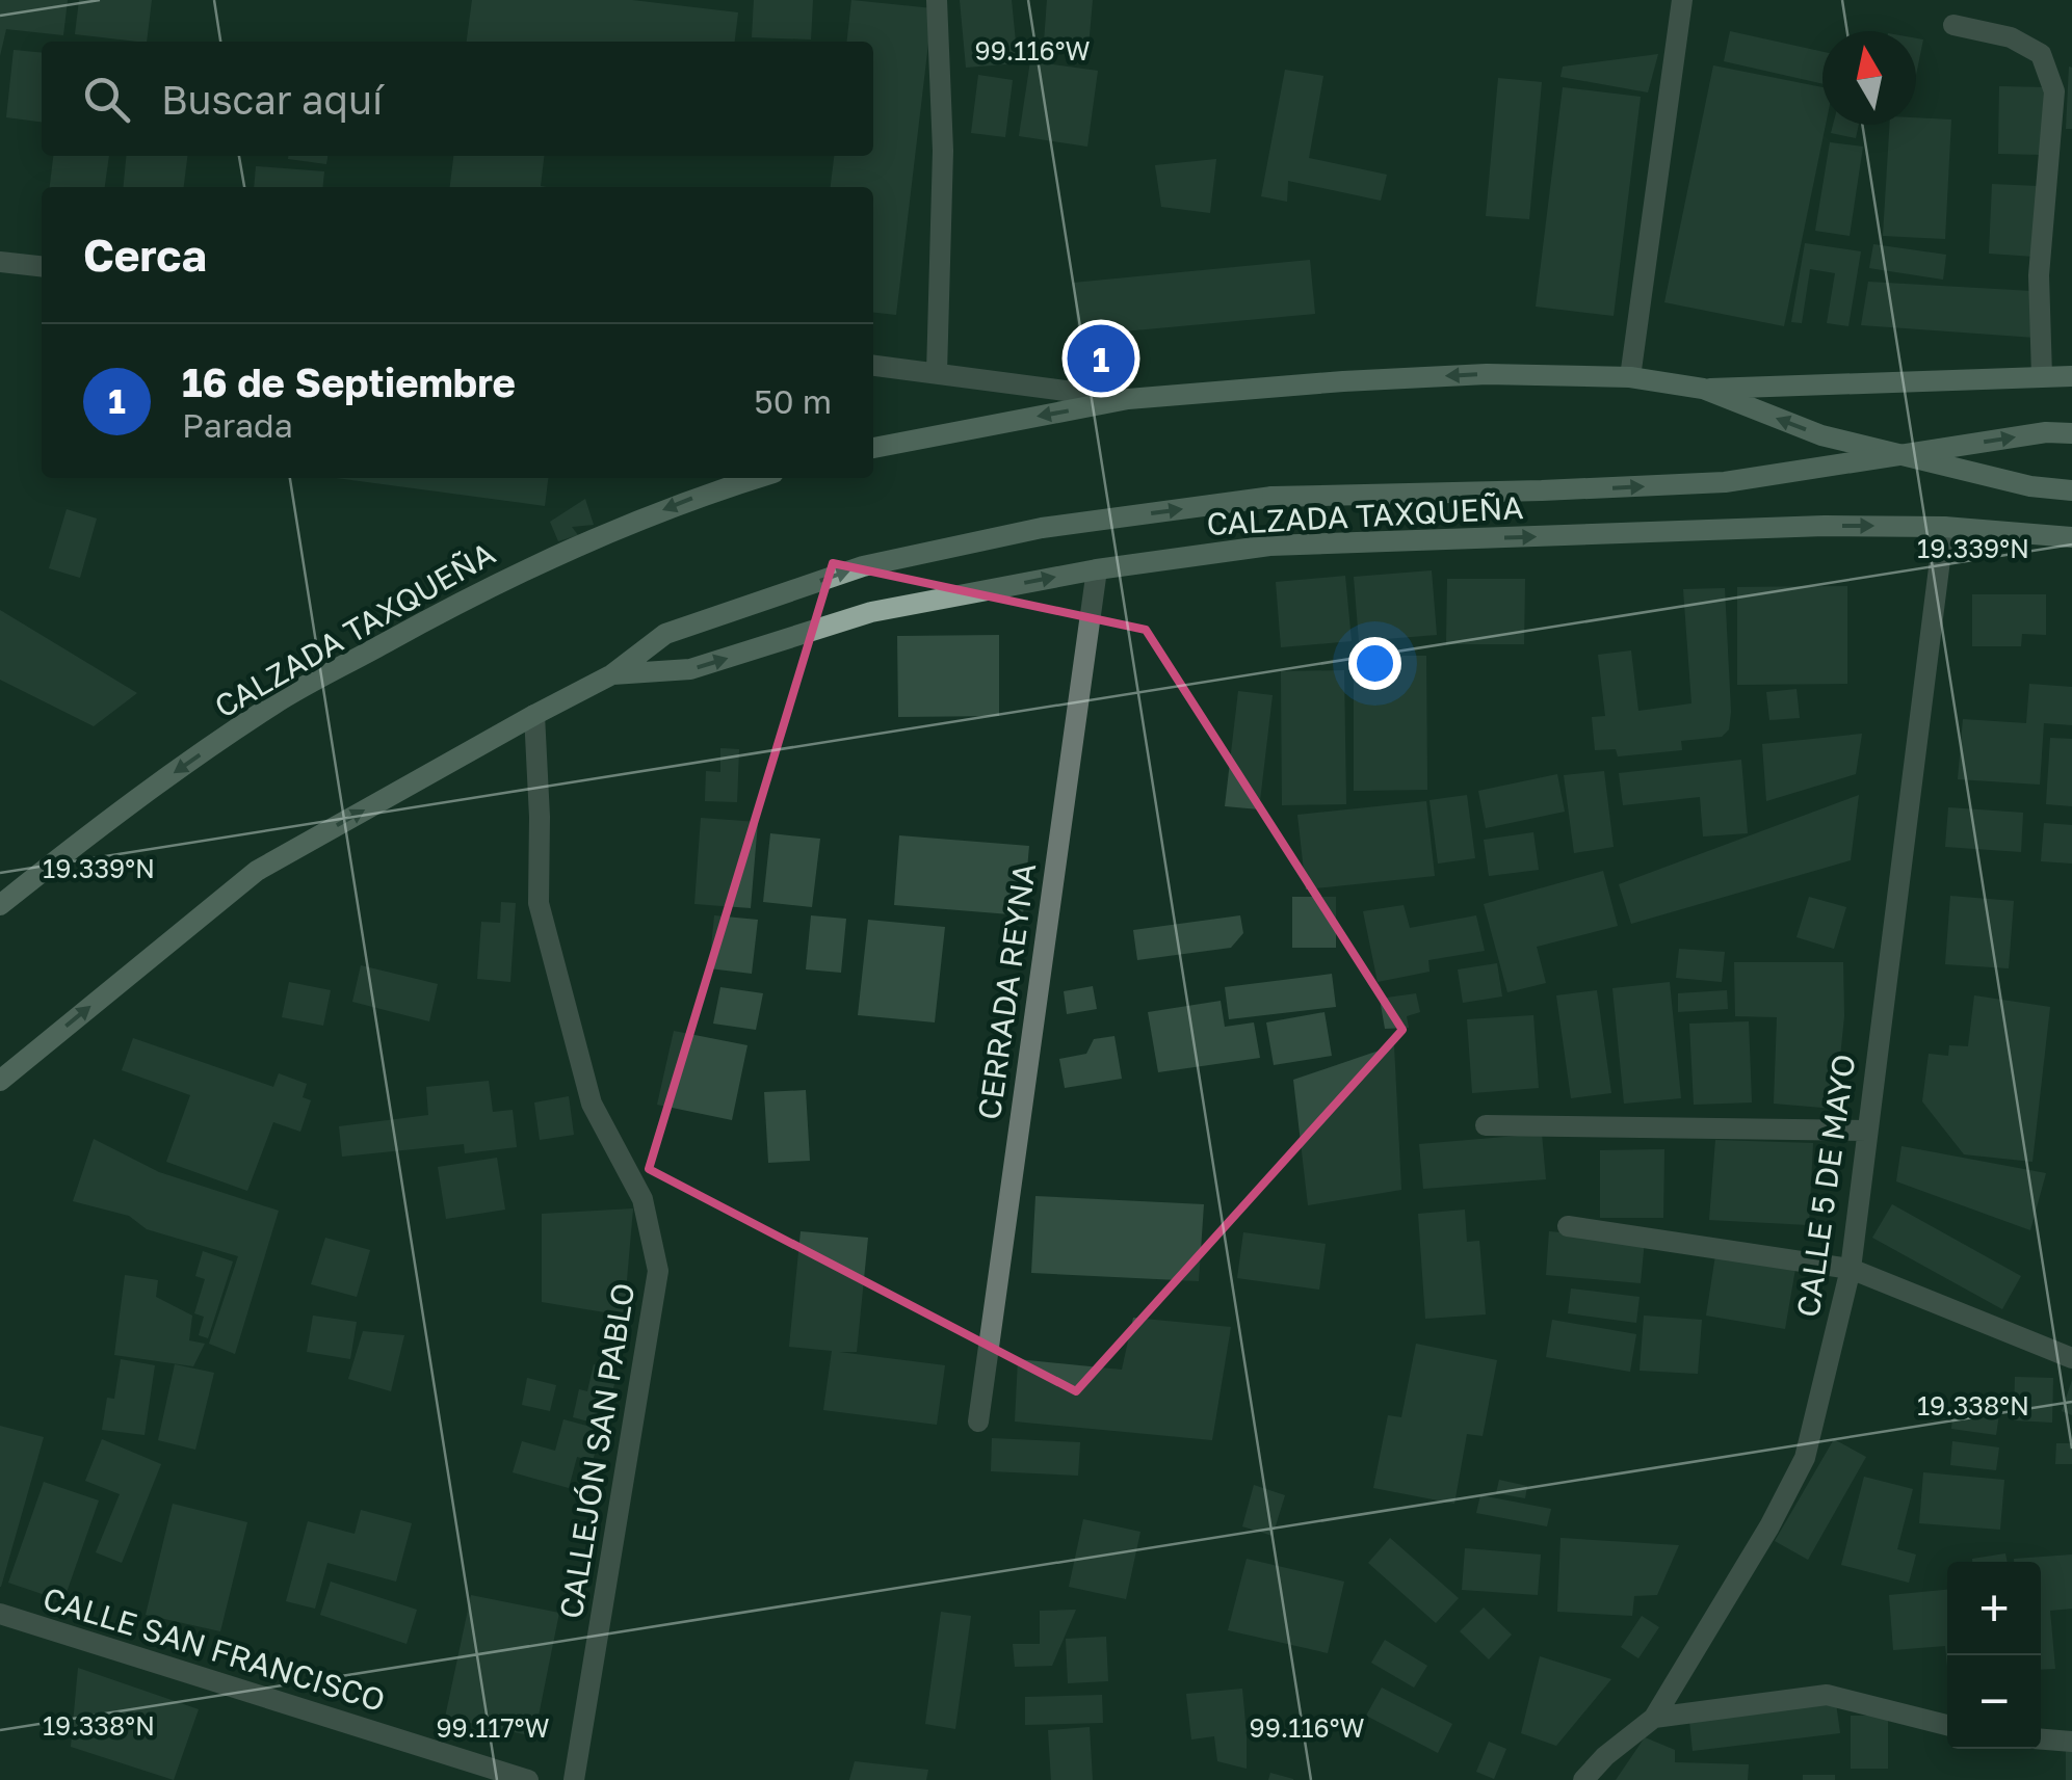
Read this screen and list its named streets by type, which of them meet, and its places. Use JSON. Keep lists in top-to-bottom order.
{
  "streets": {
    "main road": ["CALZADA TAXQUEÑA"],
    "street": [
      "CERRADA REYNA",
      "CALLE 5 DE MAYO",
      "CALLEJÓN SAN PABLO",
      "CALLE SAN FRANCISCO"
    ]
  },
  "crossings": [
    ["CALZADA TAXQUEÑA", "CERRADA REYNA"],
    ["CALZADA TAXQUEÑA", "CALLE 5 DE MAYO"],
    ["CALZADA TAXQUEÑA", "CALLEJÓN SAN PABLO"]
  ],
  "north": "top",
  "page": {
    "search": "Buscar aquí",
    "heading": "Cerca",
    "pins": "1",
    "list": [
      {
        "mark": "1",
        "name": "16 de Septiembre",
        "note": "Parada",
        "value": "50 m"
      }
    ],
    "map_buttons": ["+", "−"]
  },
  "coordinates": [
    "99.116°W",
    "19.339°N",
    "19.338°N",
    "99.117°W"
  ]
}
